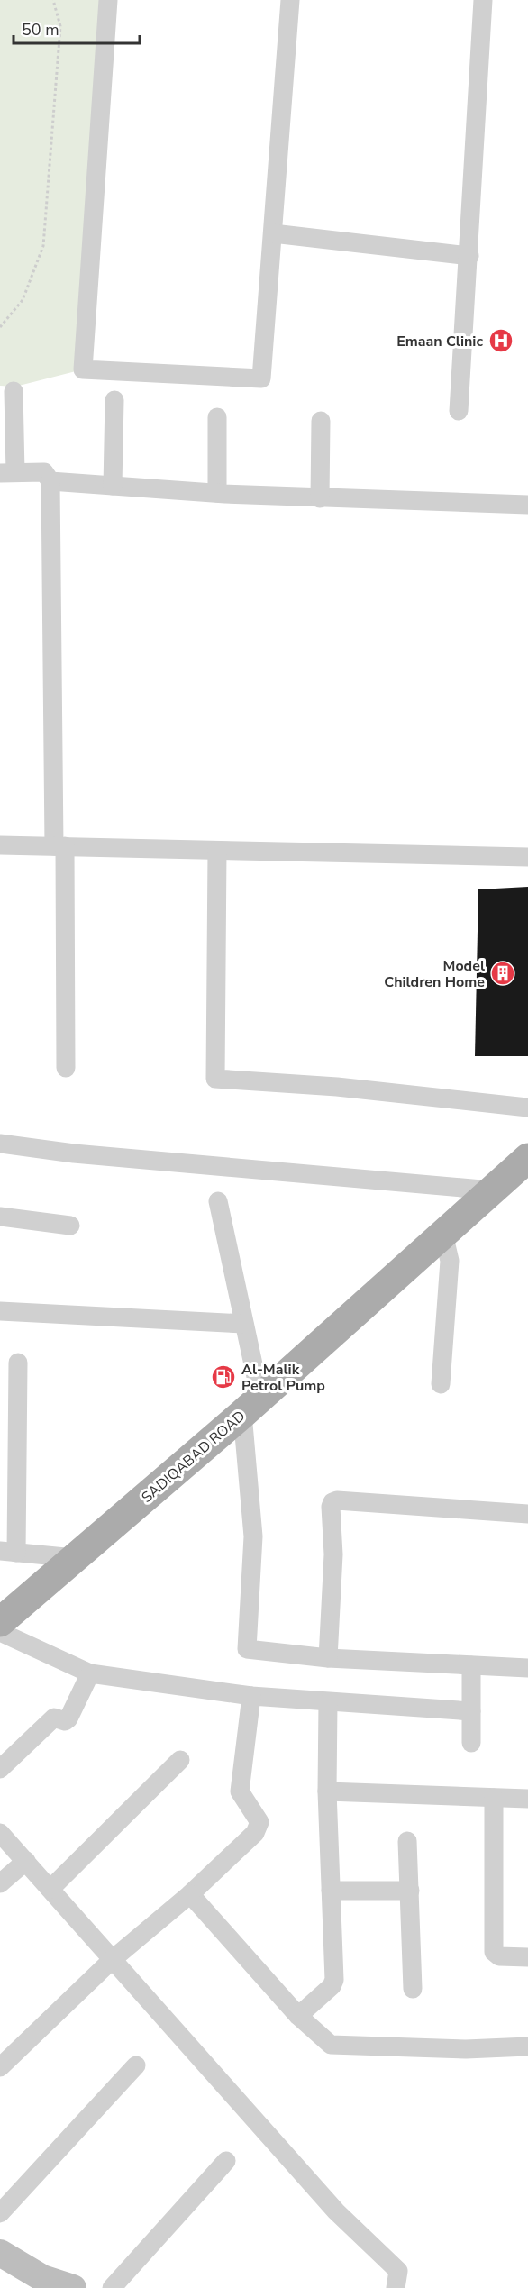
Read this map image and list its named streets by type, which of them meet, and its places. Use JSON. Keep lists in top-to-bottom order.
{
  "streets": {
    "main road": ["SADIQABAD ROAD"]
  },
  "places": {
    "hospital": ["Emaan Clinic"],
    "building": ["Model Children Home"],
    "fuel station": ["Al-Malik Petrol Pump"]
  },
  "scale_bar": "50 m"
}
